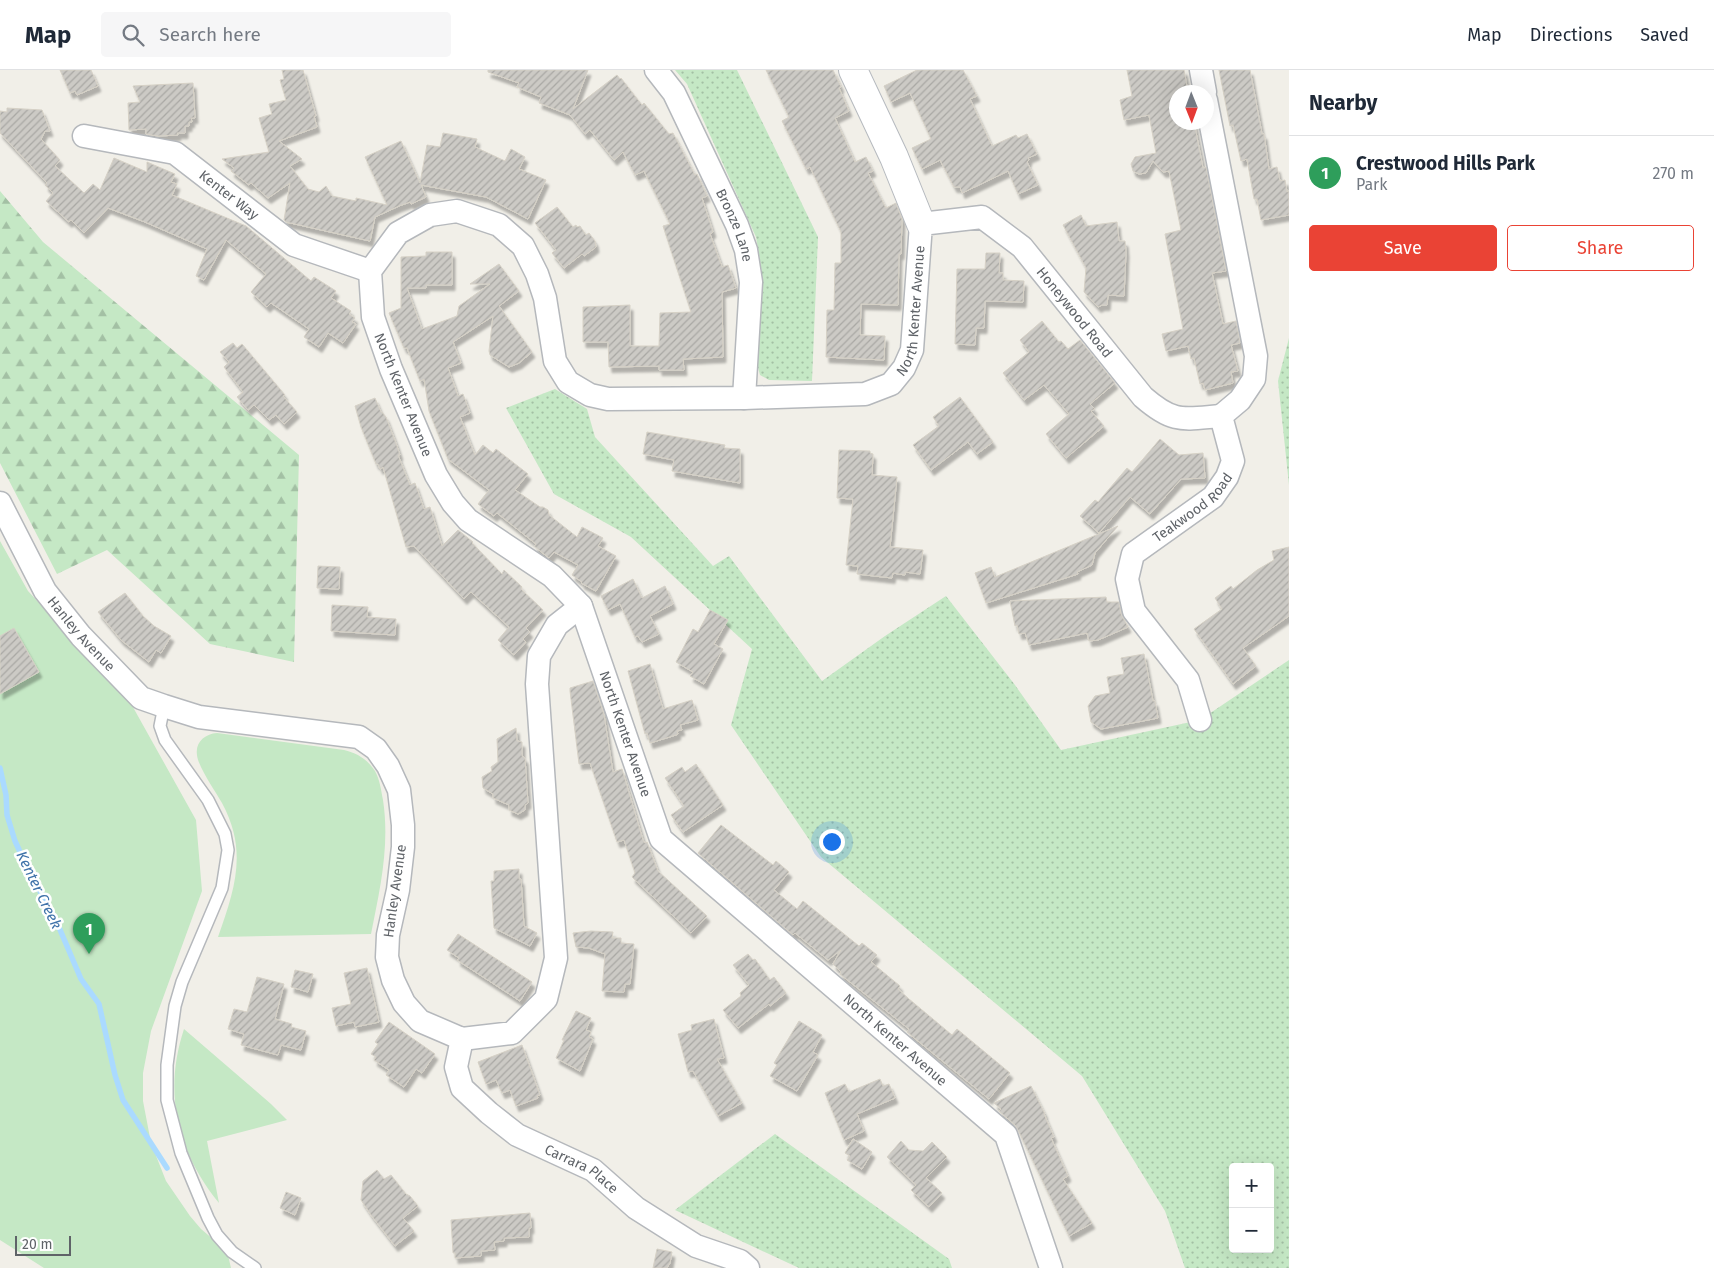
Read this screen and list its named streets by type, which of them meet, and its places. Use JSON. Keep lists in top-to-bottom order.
{
  "streets": {
    "street": [
      "Kenter Way",
      "Bronze Lane",
      "North Kenter Avenue",
      "Honeywood Road",
      "Teakwood Road",
      "Hanley Avenue",
      "Carrara Place"
    ]
  },
  "crossings": [
    ["Kenter Way", "North Kenter Avenue"],
    ["Bronze Lane", "North Kenter Avenue"],
    ["North Kenter Avenue", "Honeywood Road"],
    ["Honeywood Road", "Teakwood Road"],
    ["Hanley Avenue", "Carrara Place"]
  ],
  "water": ["Kenter Creek"],
  "scale_bar": "20 m",
  "north": "bottom",
  "page": {
    "header": "Map",
    "search": "Search here",
    "nav": ["Map", "Directions", "Saved"],
    "heading": "Nearby",
    "list": [
      {
        "mark": "1",
        "name": "Crestwood Hills Park",
        "note": "Park",
        "value": "270 m"
      }
    ],
    "buttons": ["Save", "Share"],
    "pins": "1",
    "map_buttons": ["+", "−"],
    "scale": "20 m"
  }
}
